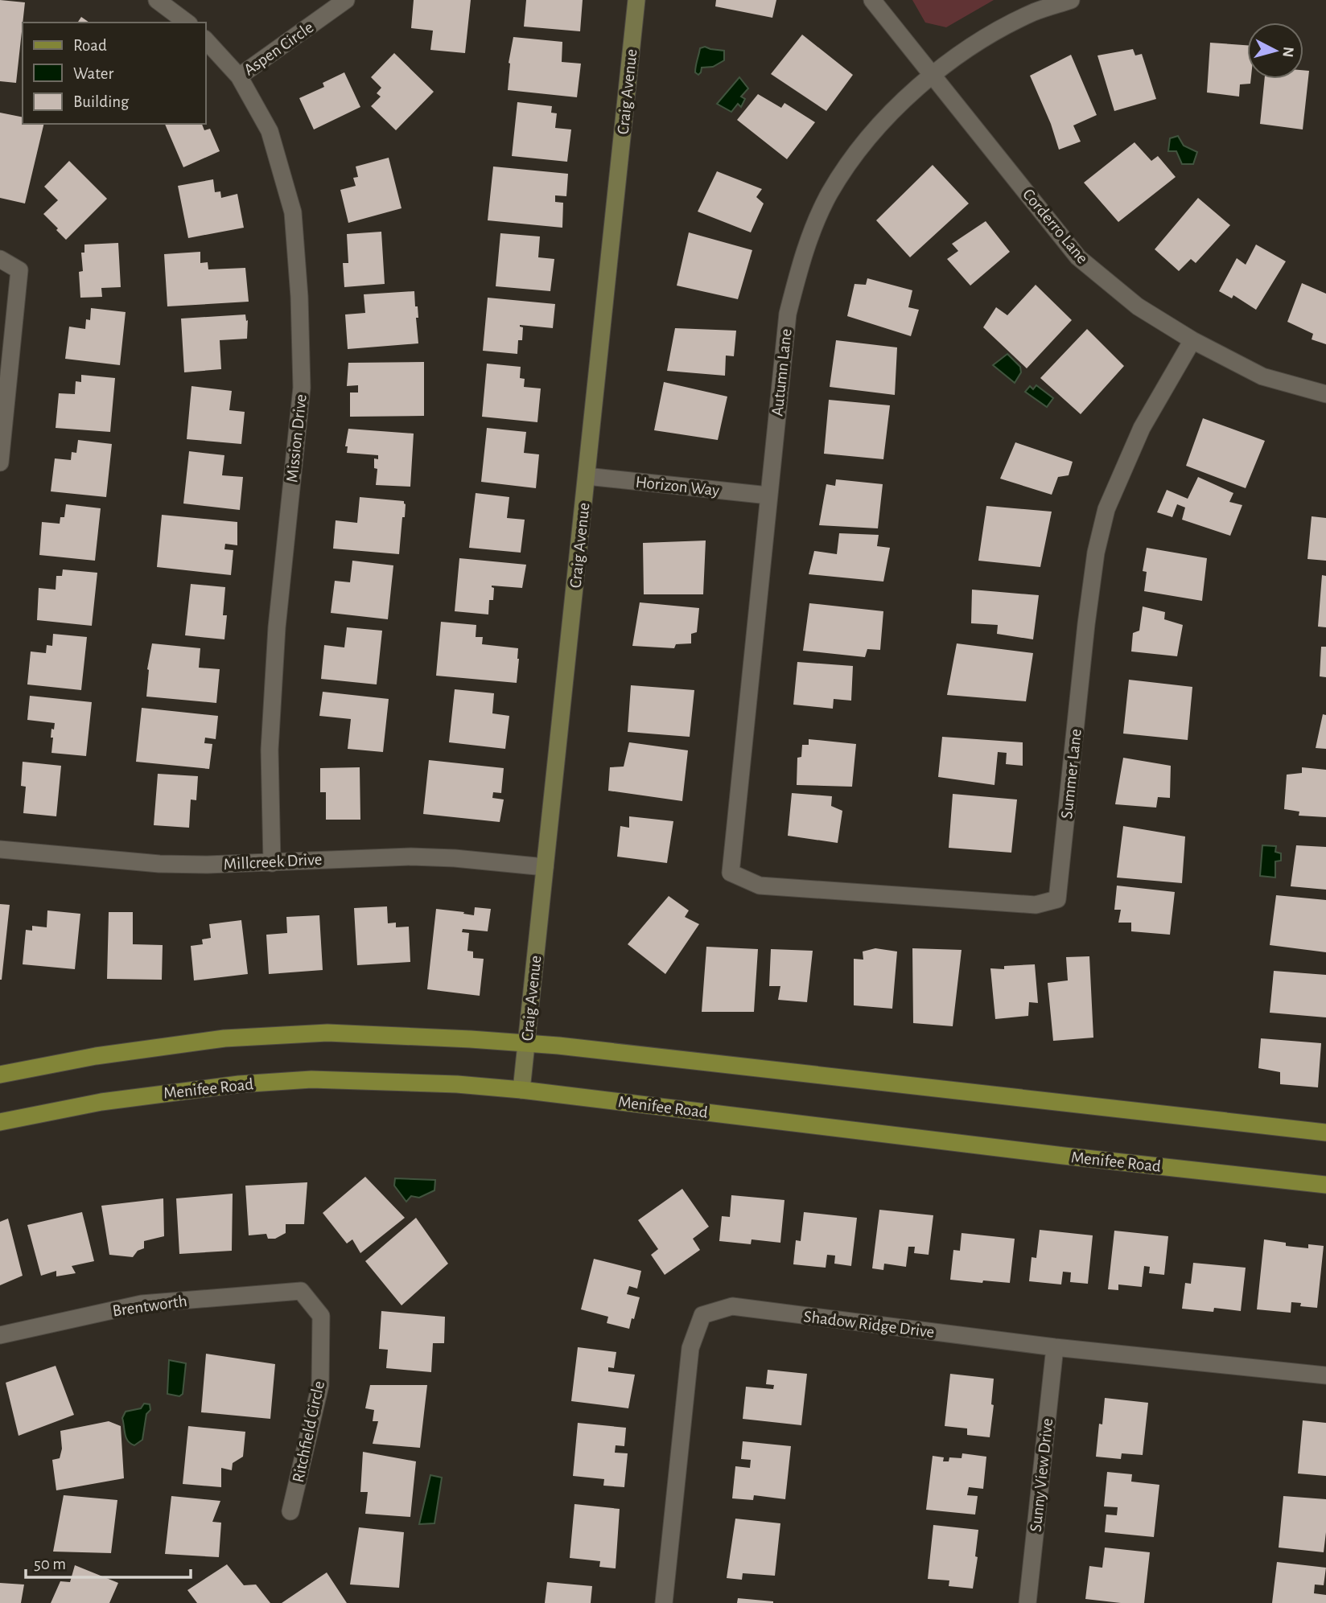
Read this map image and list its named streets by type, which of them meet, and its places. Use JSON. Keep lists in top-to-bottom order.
{
  "streets": {
    "main road": ["Menifee Road"],
    "street": [
      "Aspen Circle",
      "Craig Avenue",
      "Corderro Lane",
      "Autumn Lane",
      "Mission Drive",
      "Horizon Way",
      "Summer Lane",
      "Millcreek Drive",
      "Brentworth",
      "Shadow Ridge Drive",
      "Ritchfield Circle",
      "Sunny View Drive"
    ]
  },
  "crossings": [
    ["Aspen Circle", "Mission Drive"],
    ["Craig Avenue", "Horizon Way"],
    ["Craig Avenue", "Millcreek Drive"],
    ["Craig Avenue", "Menifee Road"],
    ["Corderro Lane", "Autumn Lane"],
    ["Corderro Lane", "Summer Lane"],
    ["Autumn Lane", "Horizon Way"],
    ["Autumn Lane", "Summer Lane"],
    ["Mission Drive", "Millcreek Drive"],
    ["Brentworth", "Ritchfield Circle"],
    ["Shadow Ridge Drive", "Sunny View Drive"]
  ],
  "legend": ["Road", "Water", "Building"],
  "scale_bar": "50 m",
  "north": "right"
}
